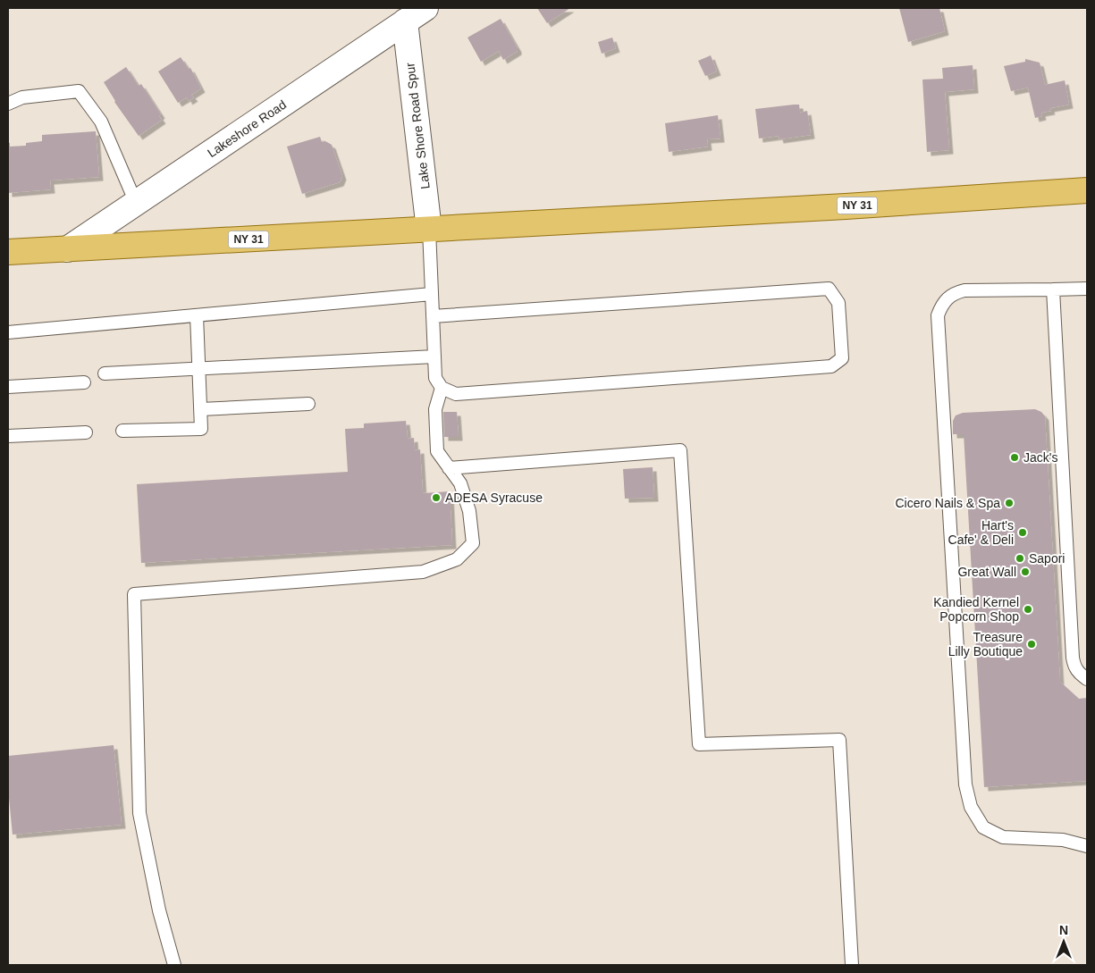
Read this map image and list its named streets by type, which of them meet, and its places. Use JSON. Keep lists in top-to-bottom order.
{
  "streets": {
    "main road": ["NY 31"],
    "street": ["Lake Shore Road Spur", "Lakeshore Road"]
  },
  "crossings": [
    ["Lake Shore Road Spur", "Lakeshore Road"],
    ["Lake Shore Road Spur", "NY 31"],
    ["Lakeshore Road", "NY 31"]
  ],
  "places": [
    "Jack's",
    "ADESA Syracuse",
    "Cicero Nails & Spa",
    "Hart's Cafe' & Deli",
    "Sapori",
    "Great Wall",
    "Kandied Kernel Popcorn Shop",
    "Treasure Lilly Boutique"
  ],
  "north": "top"
}
